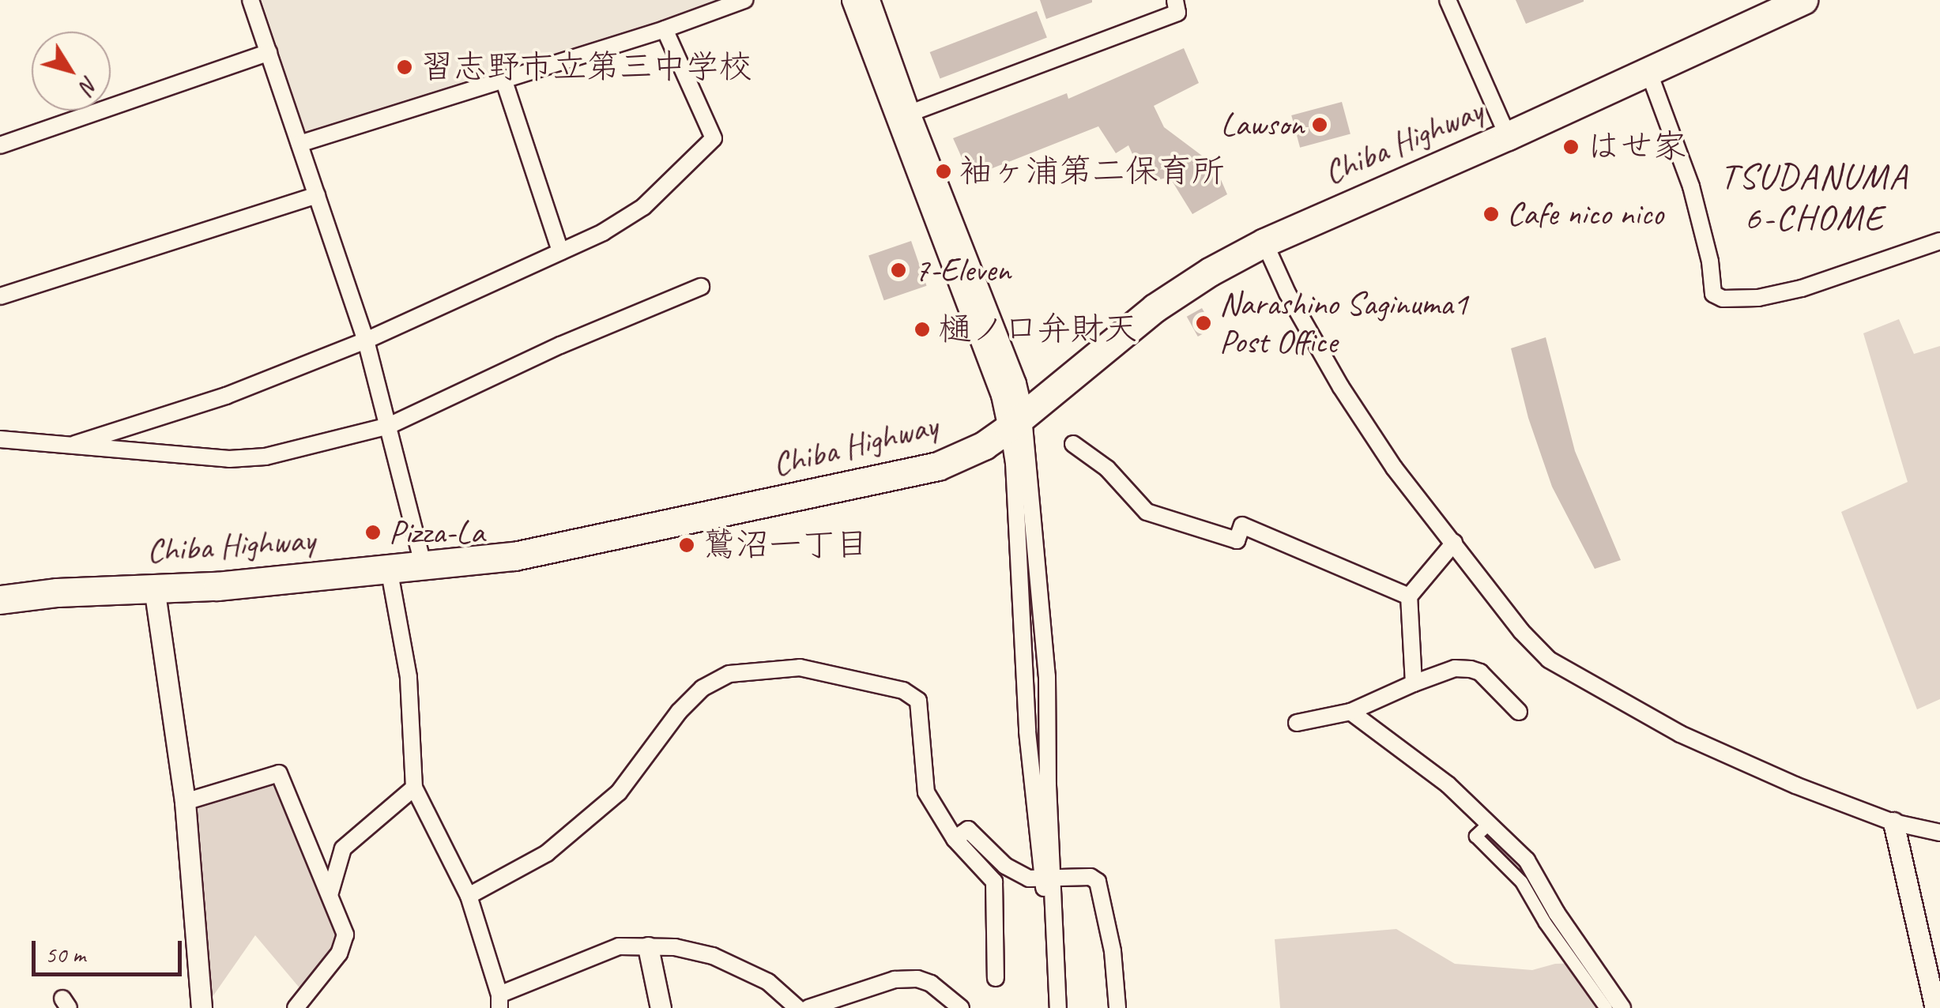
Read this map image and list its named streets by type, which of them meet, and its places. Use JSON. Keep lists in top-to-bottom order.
{
  "streets": {
    "highway": ["Chiba Highway"]
  },
  "districts": ["TSUDANUMA 6-CHOME"],
  "places": [
    "習志野市立第三中学校",
    "Lawson",
    "はせ家",
    "袖ヶ浦第二保育所",
    "Cafe nico nico",
    "7-Eleven",
    "Narashino Saginuma1 Post Office",
    "樋ノ口弁財天",
    "Pizza-La",
    "鷲沼一丁目"
  ],
  "scale_bar": "50 m",
  "north": "bottom right"
}
